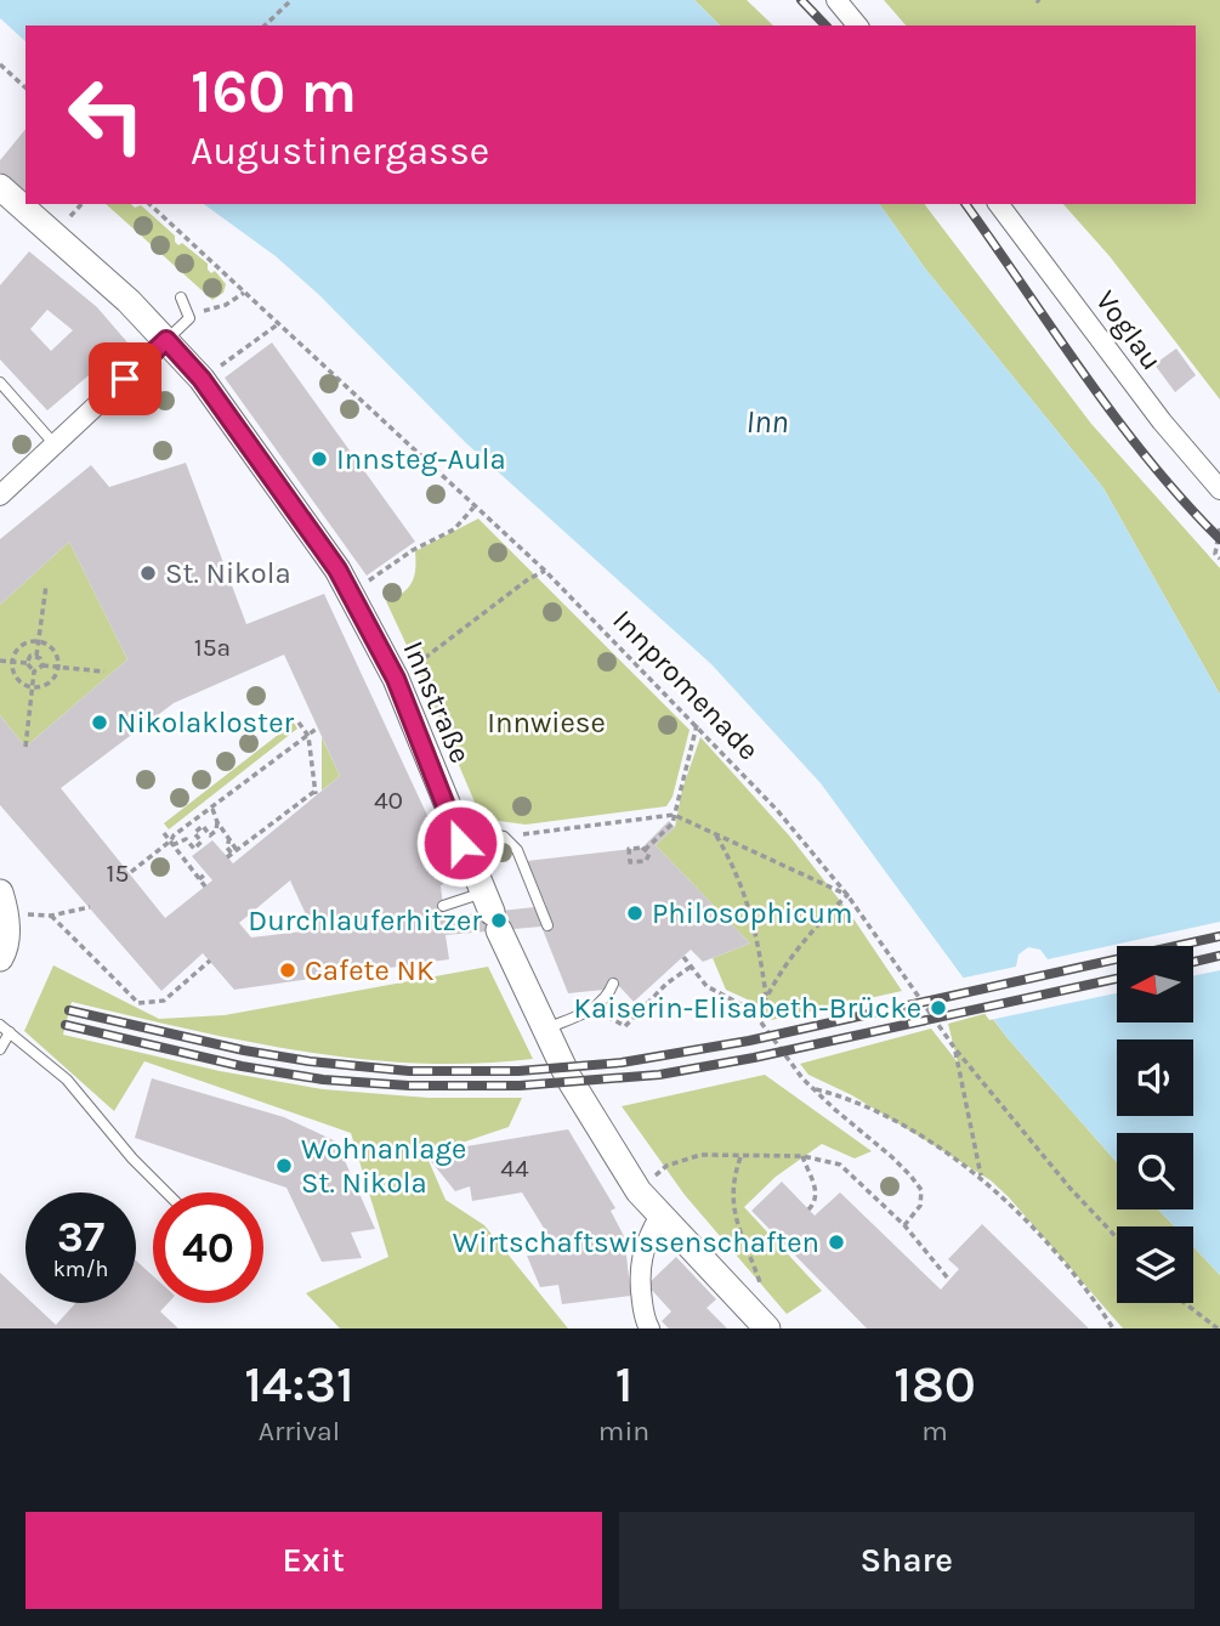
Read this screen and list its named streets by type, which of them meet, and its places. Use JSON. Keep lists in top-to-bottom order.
{
  "streets": {
    "street": ["Voglau", "Innstraße"],
    "path": ["Innpromenade"]
  },
  "water": ["Inn"],
  "parks": ["Innwiese"],
  "places": [
    "Innsteg-Aula",
    "St. Nikola",
    "Nikolakloster",
    "Philosophicum",
    "Durchlauferhitzer",
    "Cafete NK",
    "Kaiserin-Elisabeth-Brücke",
    "Wohnanlage St. Nikola",
    "Wirtschaftswissenschaften"
  ],
  "house_numbers": [
    "15a",
    "40",
    "15",
    "44"
  ],
  "north": "left",
  "page": {
    "turn": ["160 m", "Augustinergasse"],
    "speed": "37 km/h",
    "limit": "40",
    "eta": [
      "14:31",
      "Arrival",
      "1",
      "min",
      "180",
      "m"
    ],
    "buttons": ["Exit", "Share"]
  }
}
